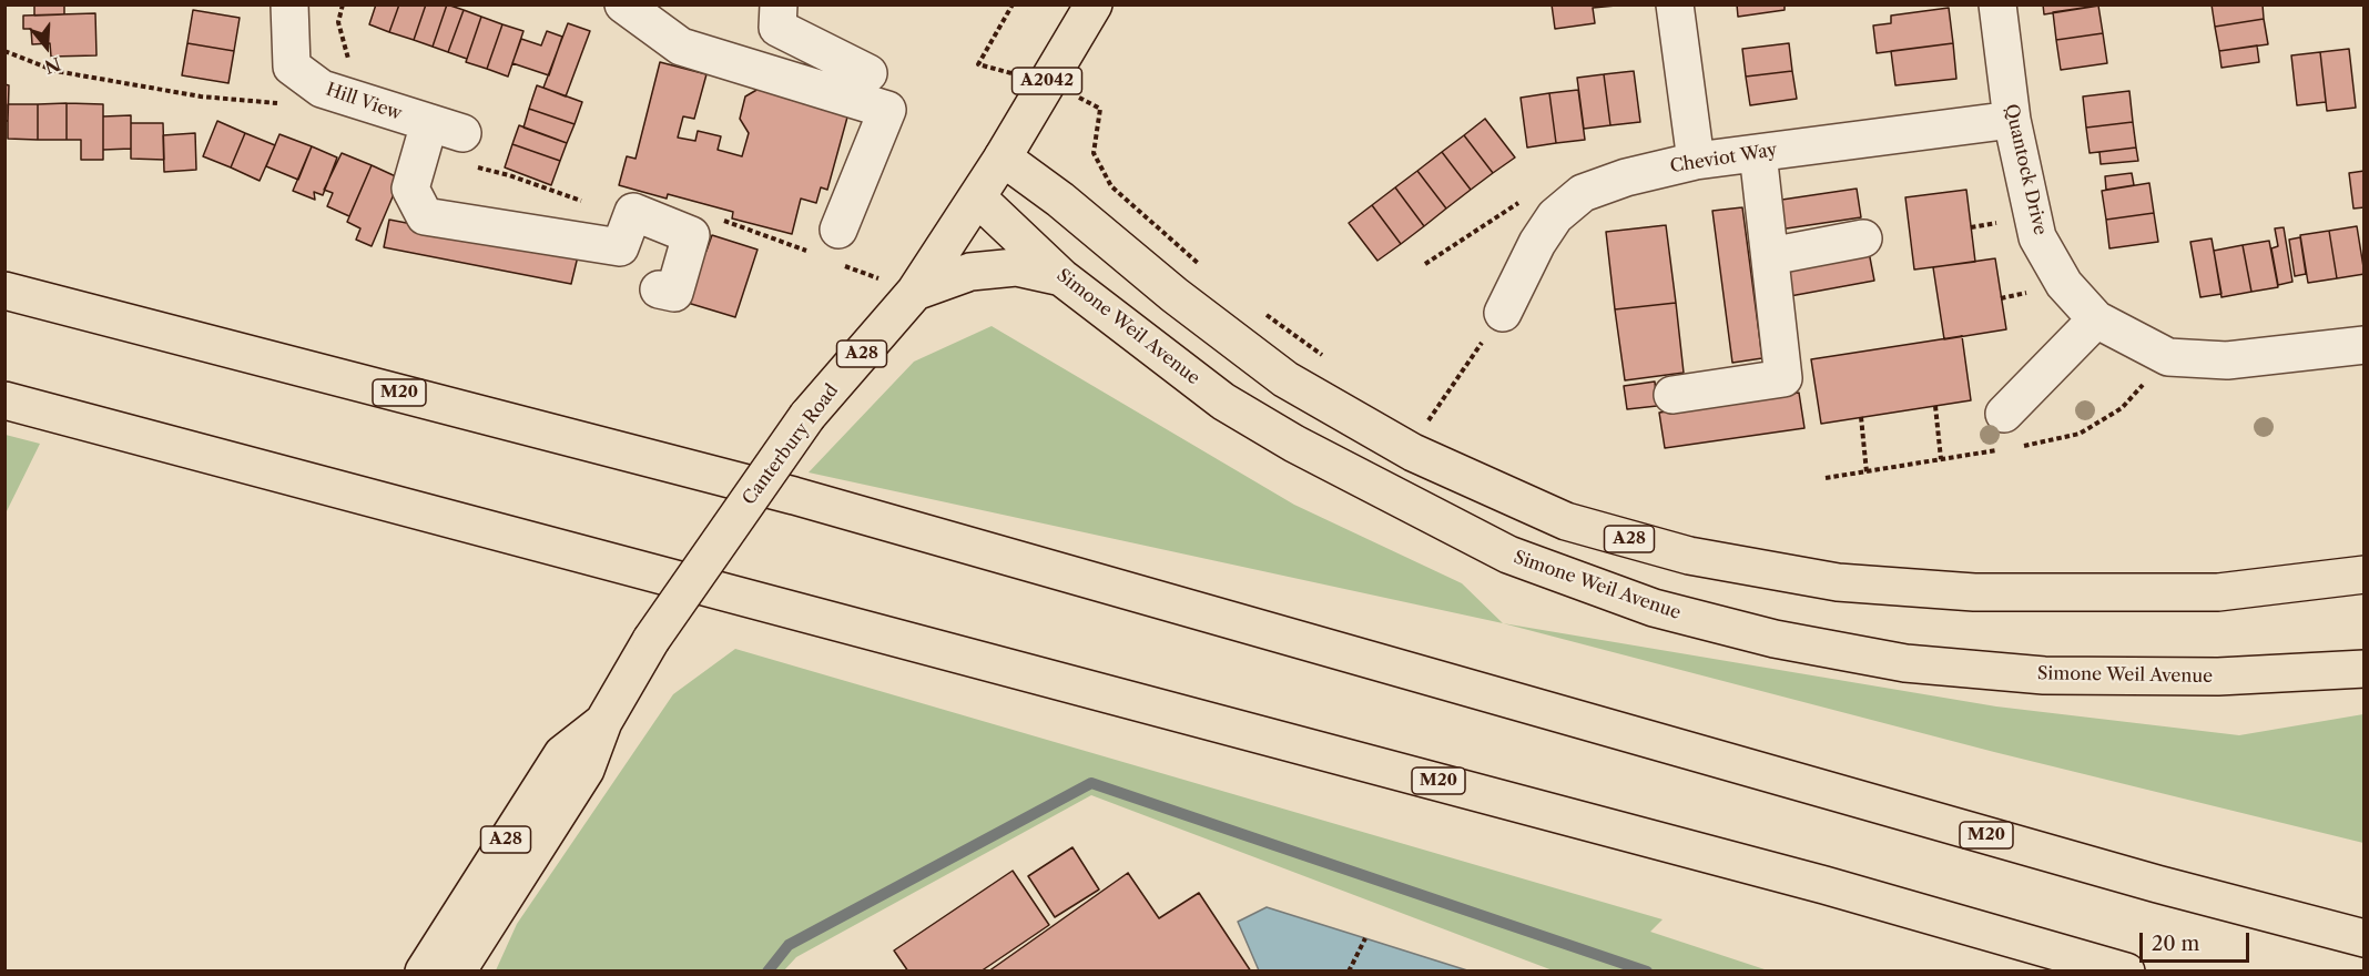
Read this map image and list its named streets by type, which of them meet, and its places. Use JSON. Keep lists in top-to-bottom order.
{
  "streets": {
    "main road": [
      "A2042",
      "Simone Weil Avenue",
      "A28",
      "M20",
      "Canterbury Road"
    ],
    "street": ["Hill View", "Cheviot Way", "Quantock Drive"]
  },
  "crossings": [
    ["Cheviot Way", "Quantock Drive"],
    ["Simone Weil Avenue", "Canterbury Road"],
    ["A28", "Canterbury Road"]
  ],
  "scale_bar": "20 m",
  "north": "bottom"
}
